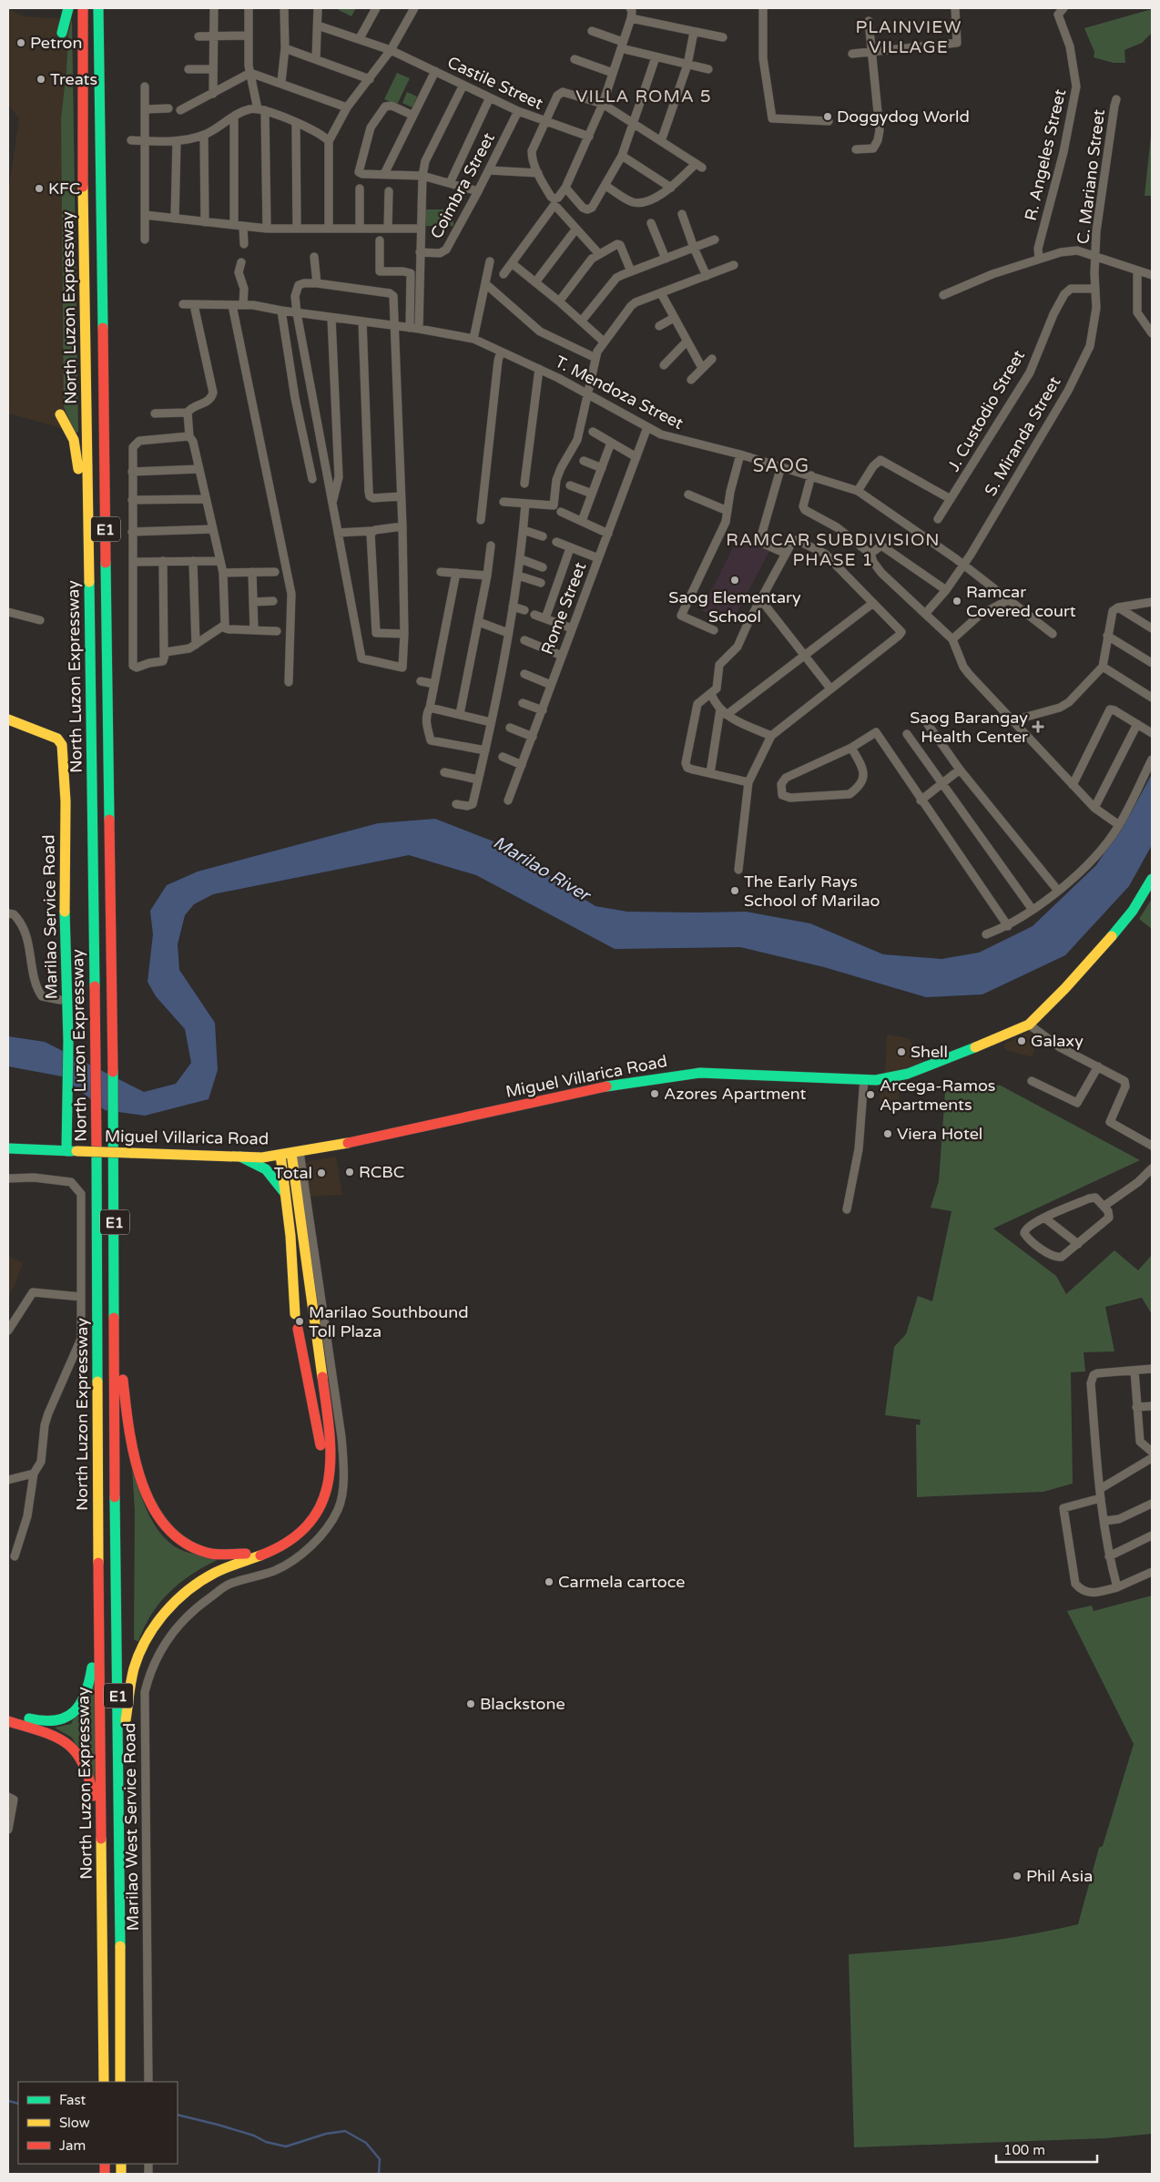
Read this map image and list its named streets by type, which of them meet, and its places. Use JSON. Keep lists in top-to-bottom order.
{
  "streets": {
    "main road": [
      "North Luzon Expressway",
      "E1",
      "Marilao Service Road",
      "Miguel Villarica Road"
    ],
    "street": [
      "Castile Street",
      "R. Angeles Street",
      "C. Mariano Street",
      "Coimbra Street",
      "T. Mendoza Street",
      "J. Custodio Street",
      "S. Miranda Street",
      "Rome Street",
      "Marilao West Service Road"
    ]
  },
  "crossings": [
    ["Castile Street", "Coimbra Street"],
    ["C. Mariano Street", "S. Miranda Street"],
    ["T. Mendoza Street", "S. Miranda Street"],
    ["T. Mendoza Street", "Rome Street"],
    ["J. Custodio Street", "S. Miranda Street"],
    ["Marilao Service Road", "Miguel Villarica Road"],
    ["Miguel Villarica Road", "Marilao West Service Road"]
  ],
  "districts": [
    "PLAINVIEW VILLAGE",
    "VILLA ROMA 5",
    "SAOG",
    "RAMCAR SUBDIVISION PHASE 1"
  ],
  "water": ["Marilao River"],
  "places": {
    "other": [
      "Petron",
      "Treats",
      "Doggydog World",
      "KFC",
      "Saog Elementary School",
      "Ramcar Covered court",
      "The Early Rays School of Marilao",
      "Galaxy",
      "Shell",
      "Azores Apartment",
      "Arcega-Ramos Apartments",
      "Viera Hotel",
      "RCBC",
      "Total",
      "Marilao Southbound Toll Plaza",
      "Carmela cartoce",
      "Blackstone",
      "Phil Asia"
    ],
    "health": ["Saog Barangay Health Center"]
  },
  "legend": ["Fast", "Slow", "Jam"],
  "scale_bar": "100 m"
}
